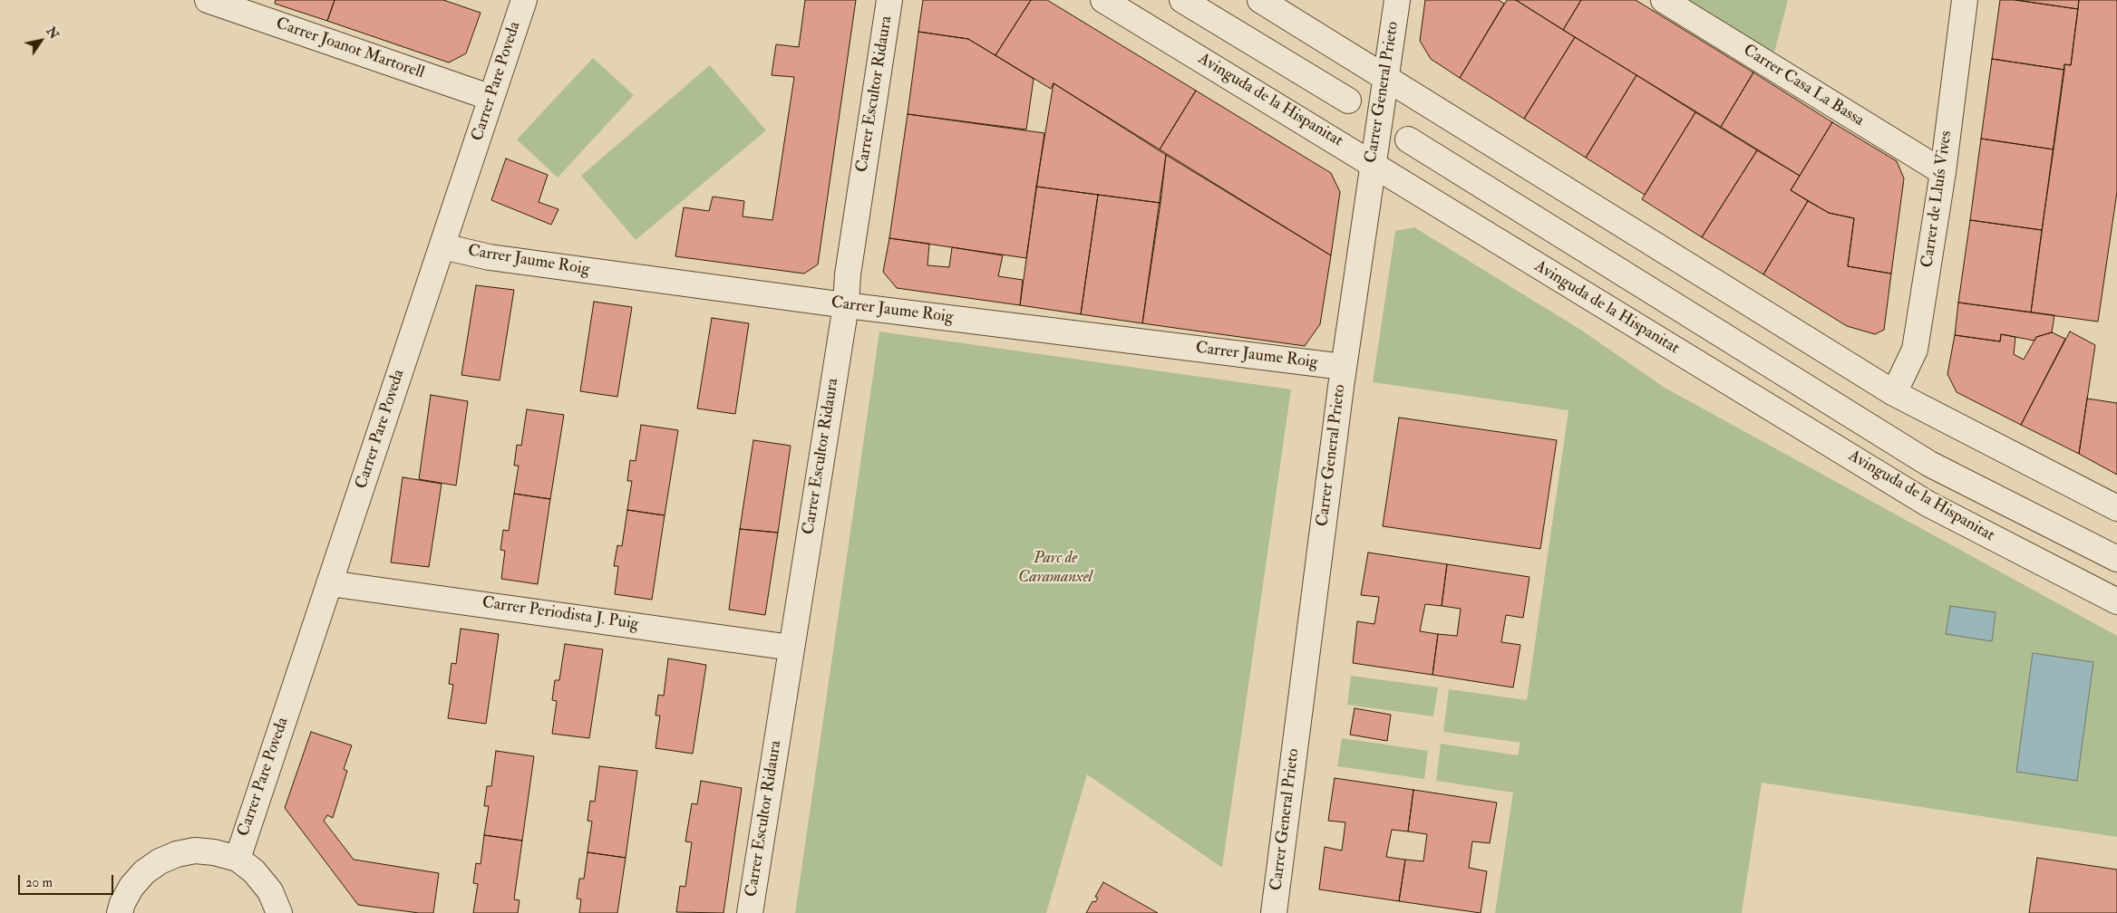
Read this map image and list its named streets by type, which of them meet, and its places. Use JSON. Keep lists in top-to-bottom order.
{
  "streets": {
    "street": [
      "Carrer Joanot Martorell",
      "Carrer Pare Poveda",
      "Carrer Casa La Bassa",
      "Carrer General Prieto",
      "Carrer Escultor Ridaura",
      "Avinguda de la Hispanitat",
      "Carrer de Lluís Vives",
      "Carrer Jaume Roig",
      "Carrer Periodista J. Puig"
    ]
  },
  "crossings": [
    ["Carrer Joanot Martorell", "Carrer Pare Poveda"],
    ["Carrer Pare Poveda", "Carrer Jaume Roig"],
    ["Carrer Pare Poveda", "Carrer Periodista J. Puig"],
    ["Carrer Casa La Bassa", "Carrer de Lluís Vives"],
    ["Carrer General Prieto", "Avinguda de la Hispanitat"],
    ["Carrer General Prieto", "Carrer Jaume Roig"],
    ["Carrer Escultor Ridaura", "Carrer Jaume Roig"],
    ["Carrer Escultor Ridaura", "Carrer Periodista J. Puig"]
  ],
  "parks": ["Parc de Caramanxel"],
  "scale_bar": "20 m",
  "north": "top right"
}
